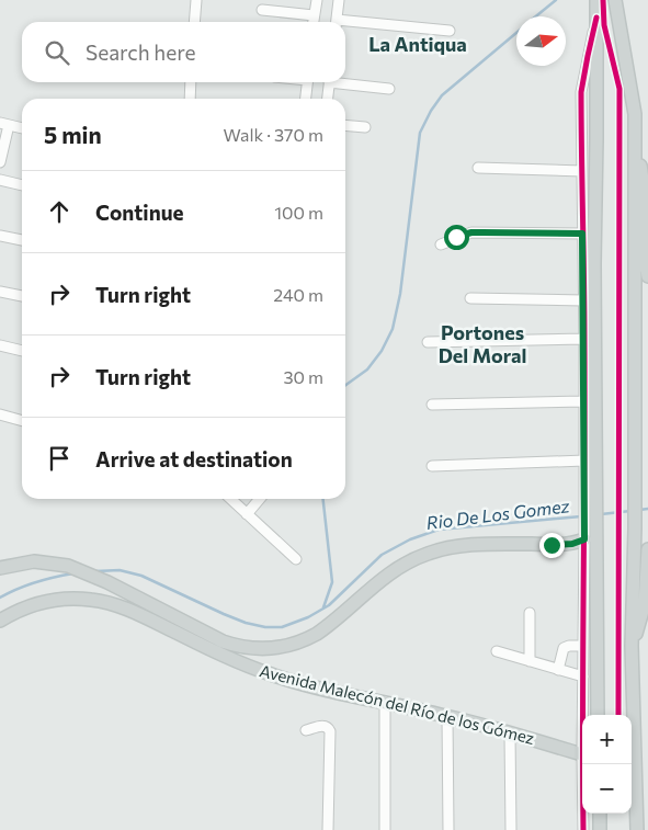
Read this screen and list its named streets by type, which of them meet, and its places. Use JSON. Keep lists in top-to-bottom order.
{
  "streets": {
    "main road": ["Avenida Malecón del Río de los Gómez"]
  },
  "districts": ["La Antiqua", "Portones Del Moral"],
  "water": ["Rio De Los Gomez"],
  "north": "right",
  "page": {
    "search": "Search here",
    "heading": ["5 min", "Walk · 370 m"],
    "list": [
      ["Continue", "100 m"],
      ["Turn right", "240 m"],
      ["Turn right", "30 m"],
      "Arrive at destination"
    ],
    "map_buttons": ["+", "−"]
  }
}
